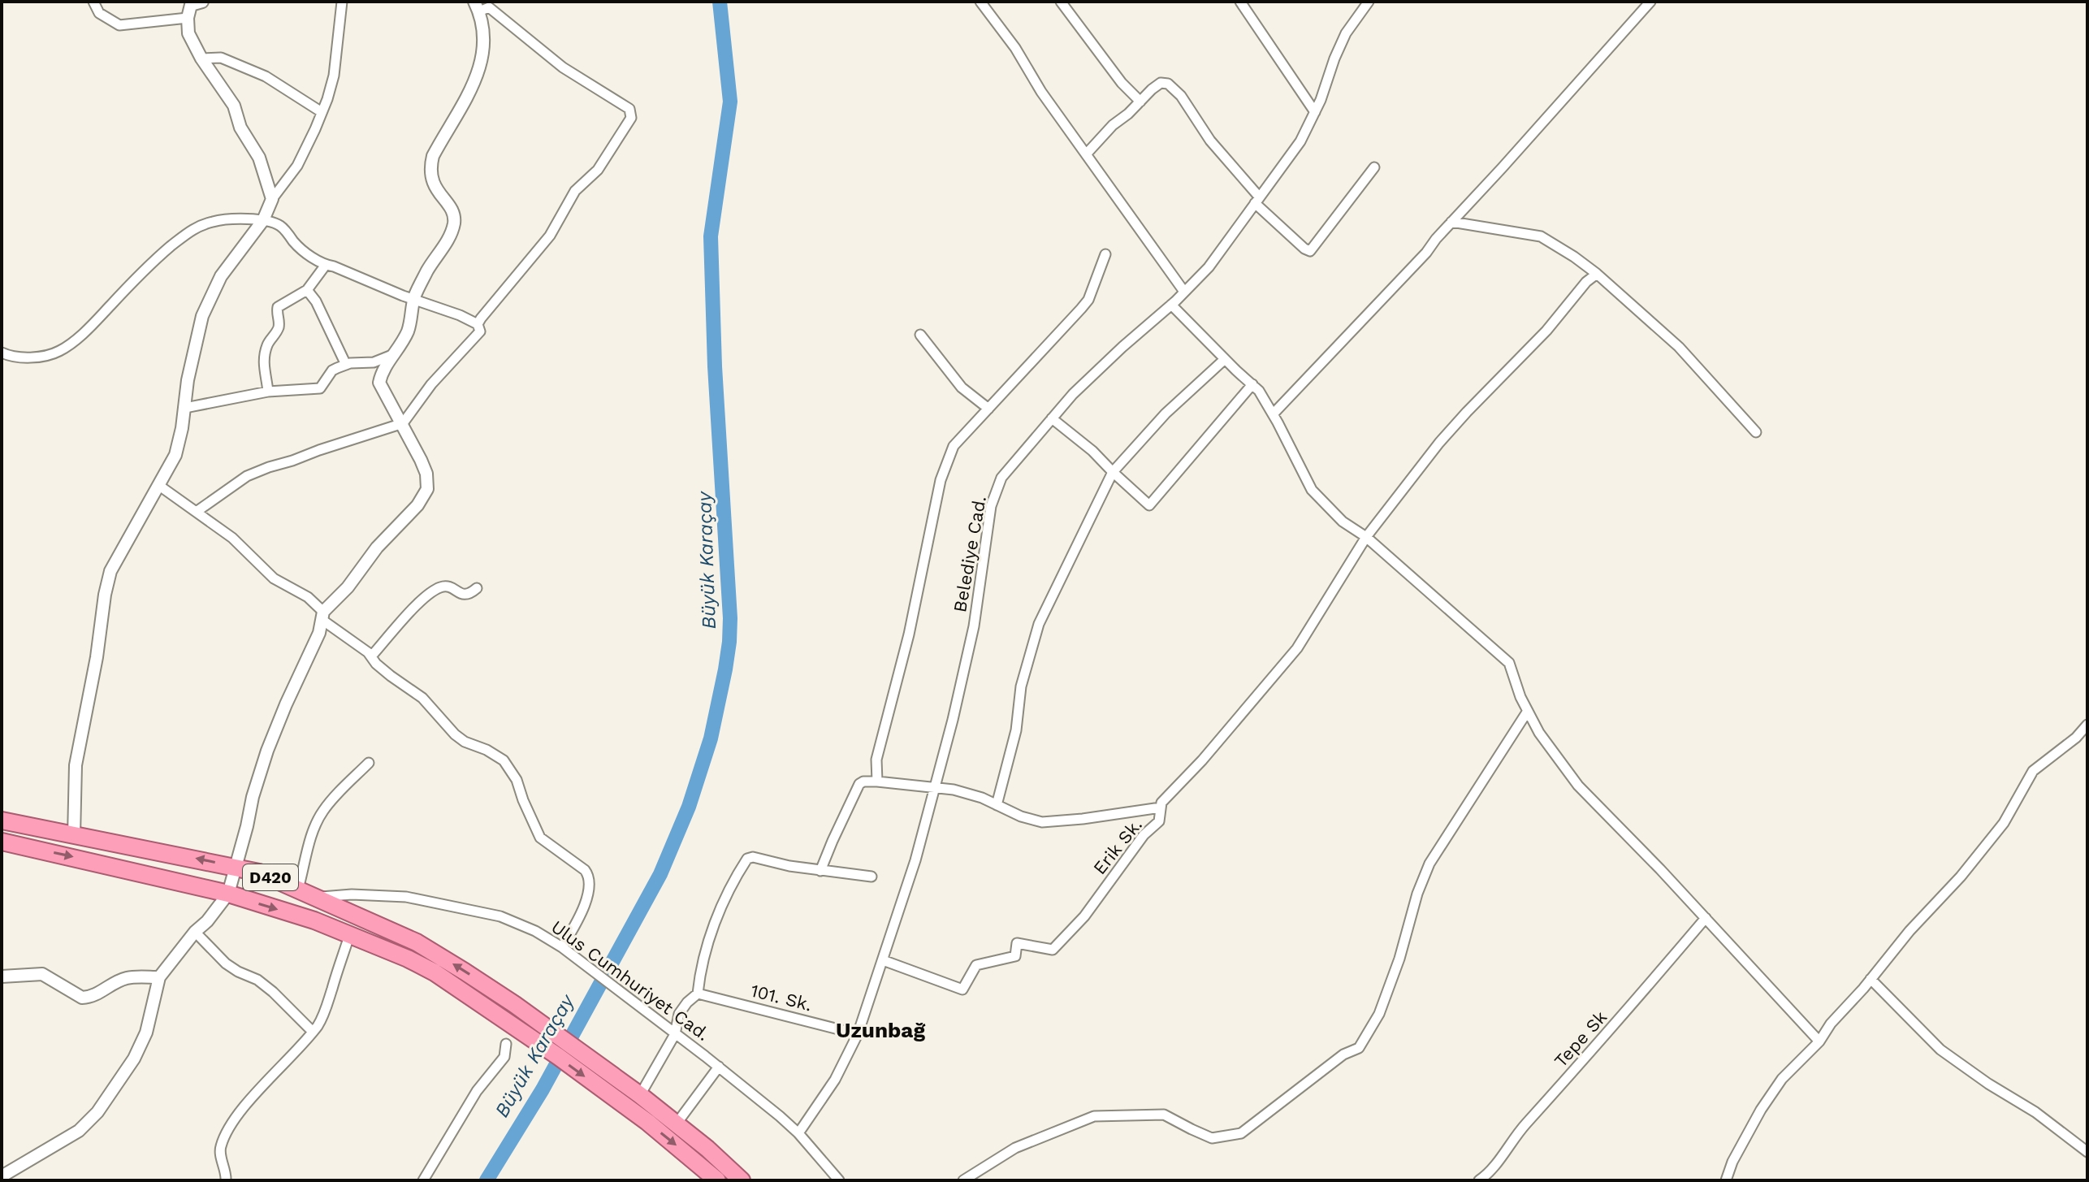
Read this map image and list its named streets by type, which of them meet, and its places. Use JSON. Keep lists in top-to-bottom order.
{
  "streets": {
    "highway": ["D420"],
    "street": [
      "Belediye Cad.",
      "Erik Sk.",
      "Ulus Cumhuriyet Cad.",
      "101. Sk.",
      "Tepe Sk"
    ]
  },
  "crossings": [
    ["Belediye Cad.", "Erik Sk."],
    ["Belediye Cad.", "Ulus Cumhuriyet Cad."],
    ["Belediye Cad.", "101. Sk."],
    ["D420", "Ulus Cumhuriyet Cad."]
  ],
  "districts": ["Uzunbağ"],
  "water": ["Büyük Karaçay"]
}
